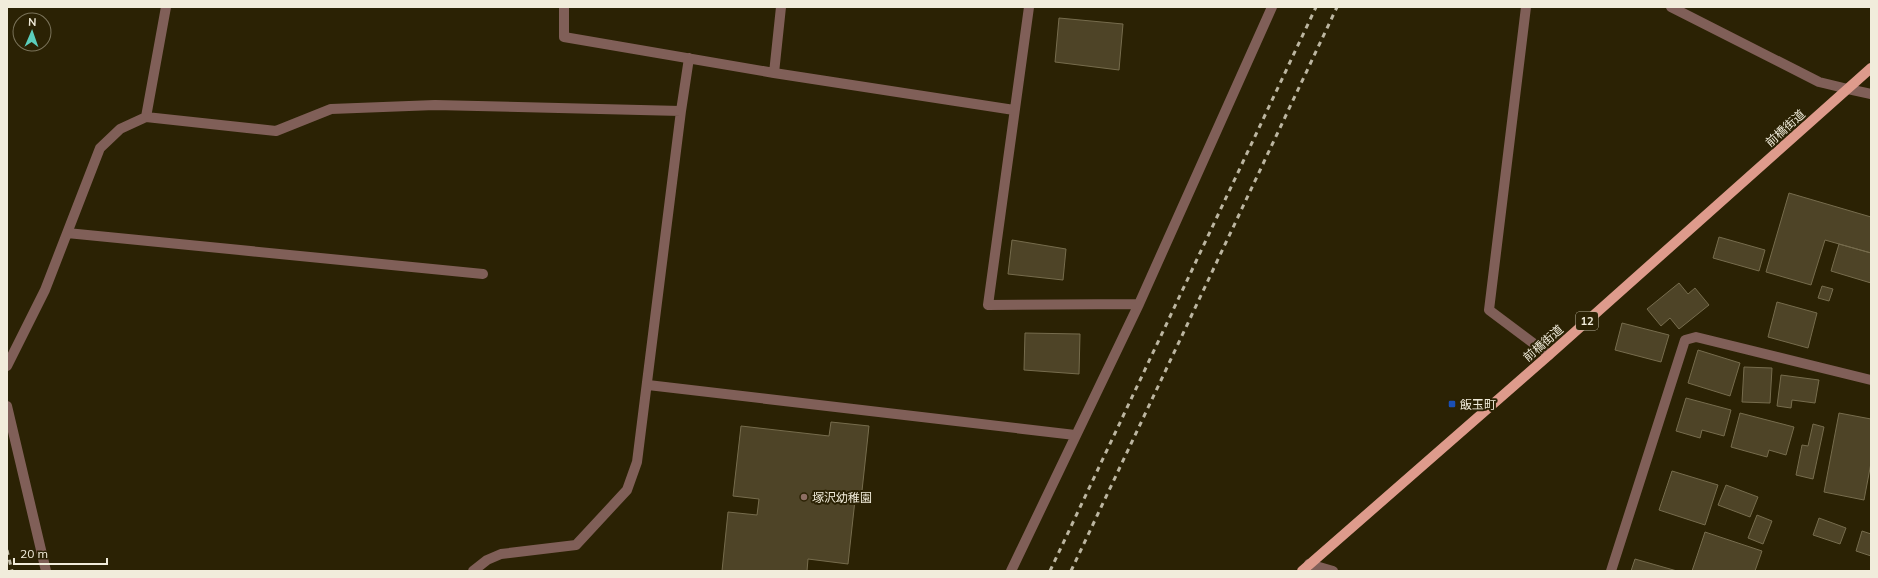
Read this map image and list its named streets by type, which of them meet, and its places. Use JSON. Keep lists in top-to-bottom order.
{
  "streets": {
    "main road": ["前橋街道", "12"]
  },
  "places": {
    "transit": ["飯玉町"],
    "other": ["塚沢幼稚園"]
  },
  "scale_bar": "20 m",
  "north": "top"
}
